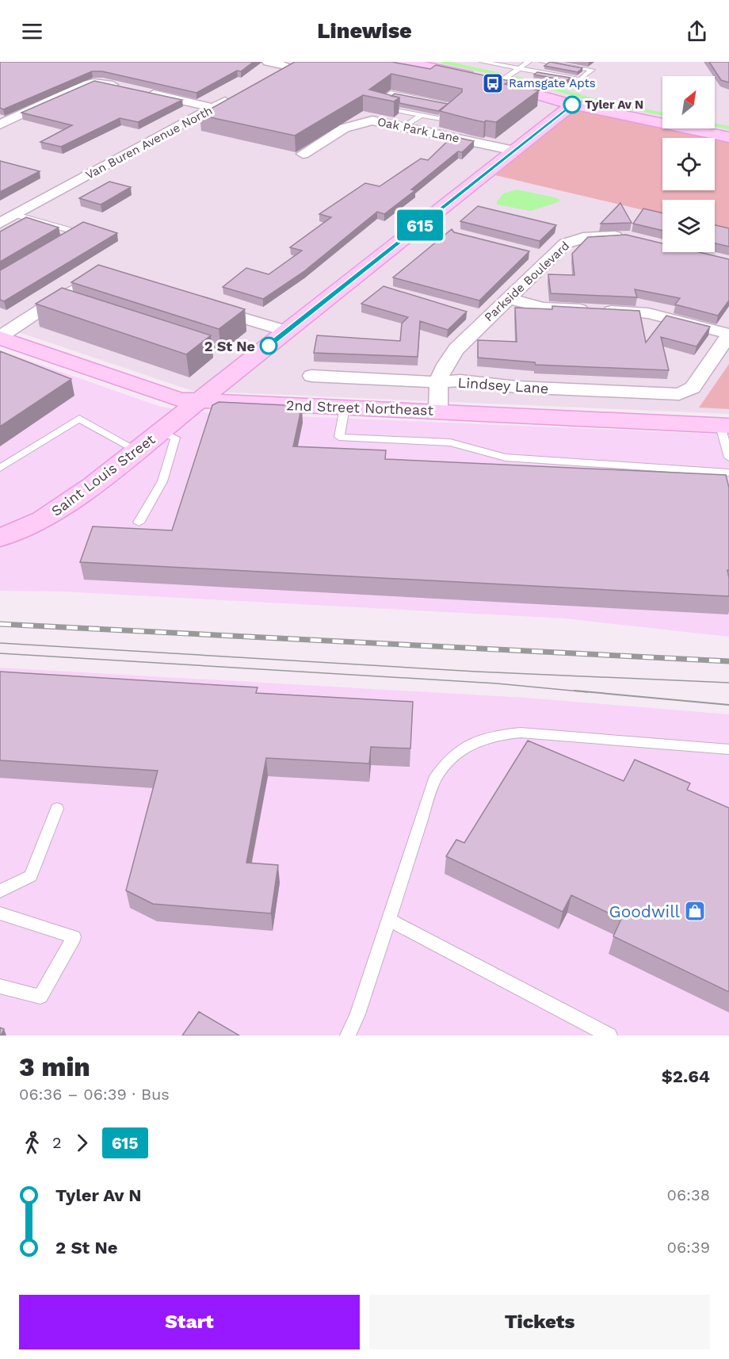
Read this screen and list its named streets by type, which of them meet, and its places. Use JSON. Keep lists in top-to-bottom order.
{
  "streets": {
    "street": [
      "Oak Park Lane",
      "Van Buren Avenue North",
      "Parkside Boulevard",
      "Lindsey Lane",
      "2nd Street Northeast",
      "Saint Louis Street"
    ]
  },
  "crossings": [
    ["Oak Park Lane", "Saint Louis Street"],
    ["Parkside Boulevard", "Lindsey Lane"],
    ["Parkside Boulevard", "2nd Street Northeast"],
    ["2nd Street Northeast", "Saint Louis Street"]
  ],
  "places": {
    "bus stop": ["Ramsgate Apts"],
    "other": ["Tyler Av N", "2 St Ne"],
    "shop": ["Goodwill"]
  },
  "lines": ["bus line 615"],
  "north": "top right",
  "page": {
    "header": "Linewise",
    "on_map": "615",
    "heading": ["3 min", "06:36 – 06:39 · Bus", "$2.64"],
    "legs": ["2", "615"],
    "list": [
      {
        "name": "Tyler Av N",
        "value": "06:38"
      },
      {
        "name": "2 St Ne",
        "value": "06:39"
      }
    ],
    "buttons": ["Start", "Tickets"]
  }
}
